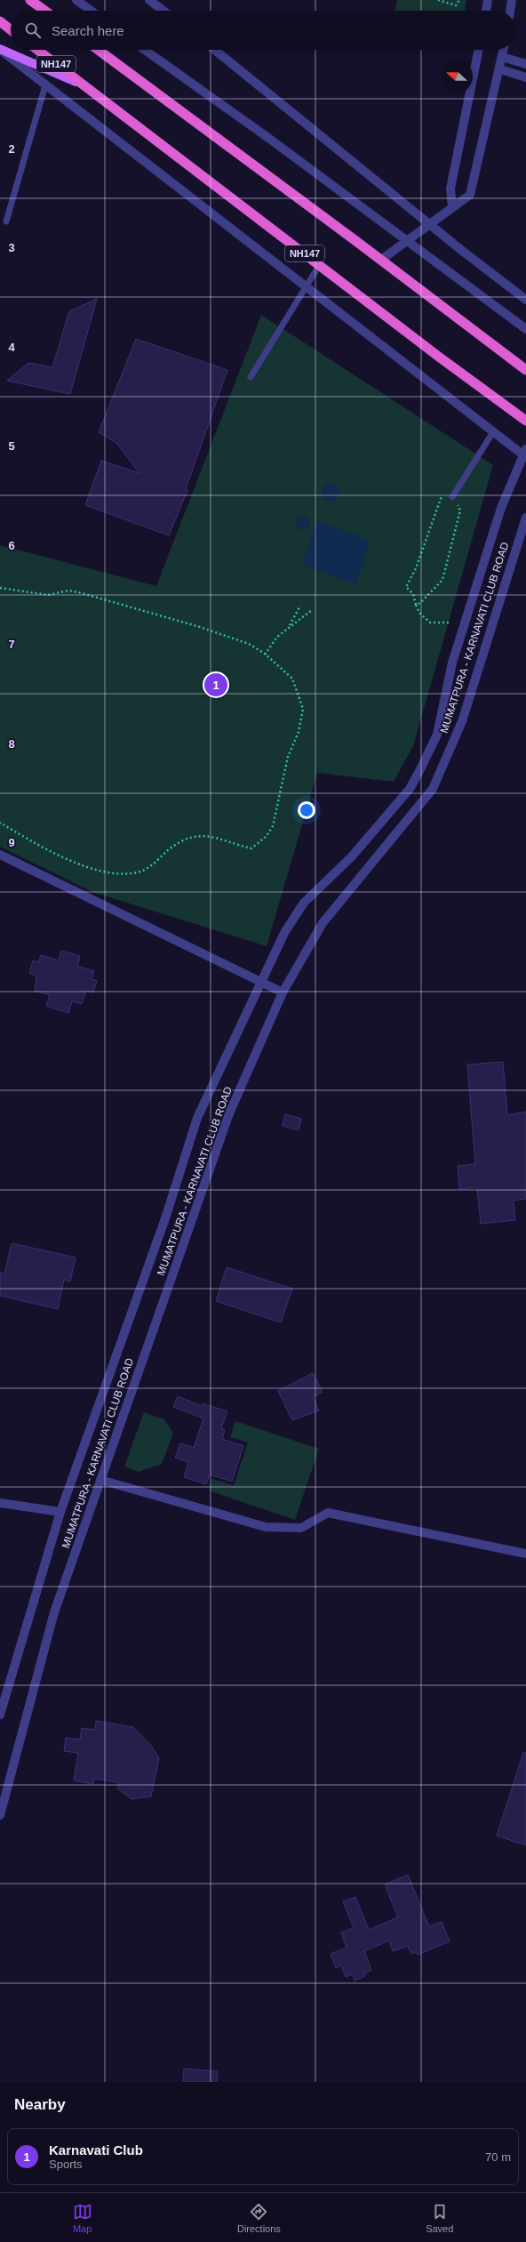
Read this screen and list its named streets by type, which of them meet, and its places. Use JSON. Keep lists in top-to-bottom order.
{
  "streets": {
    "highway": ["NH147"],
    "street": ["MUMATPURA - KARNAVATI CLUB ROAD"]
  },
  "north": "left",
  "page": {
    "search": "Search here",
    "pins": "1",
    "heading": "Nearby",
    "list": [
      {
        "mark": "1",
        "name": "Karnavati Club",
        "note": "Sports",
        "value": "70 m"
      }
    ],
    "nav": ["Map", "Directions", "Saved"]
  },
  "grid": {
    "rows": [
      "2",
      "3",
      "4",
      "5",
      "6",
      "7",
      "8",
      "9"
    ]
  }
}
